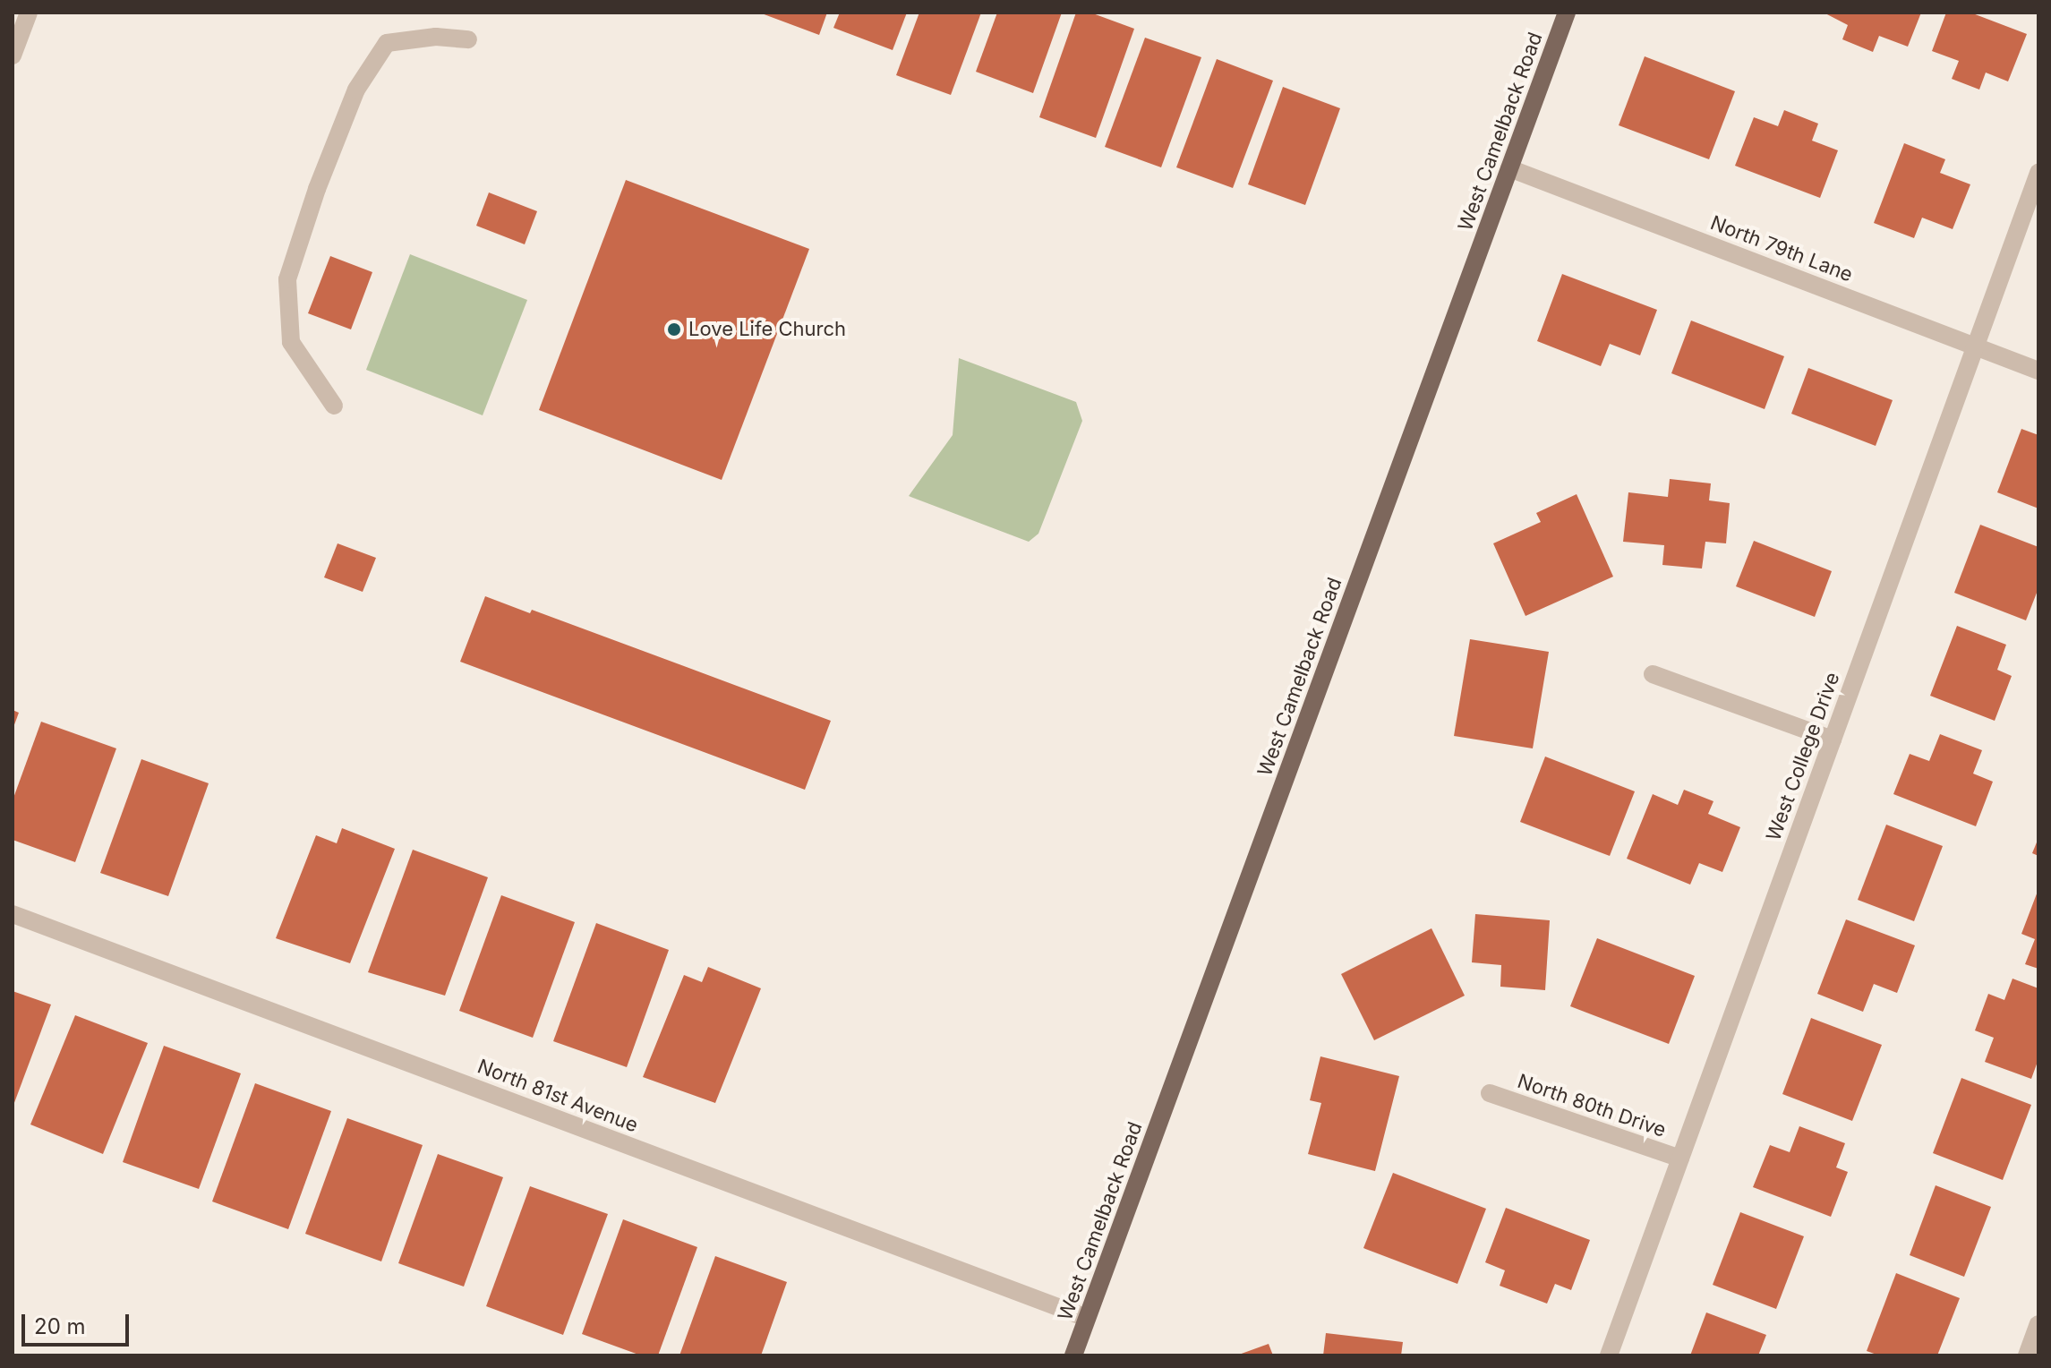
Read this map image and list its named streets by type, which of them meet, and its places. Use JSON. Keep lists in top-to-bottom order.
{
  "streets": {
    "main road": ["West Camelback Road"],
    "street": [
      "North 79th Lane",
      "West College Drive",
      "North 81st Avenue",
      "North 80th Drive"
    ]
  },
  "crossings": [
    ["West Camelback Road", "North 79th Lane"],
    ["West Camelback Road", "North 81st Avenue"],
    ["North 79th Lane", "West College Drive"],
    ["West College Drive", "North 80th Drive"]
  ],
  "places": ["Love Life Church"],
  "scale_bar": "20 m"
}
